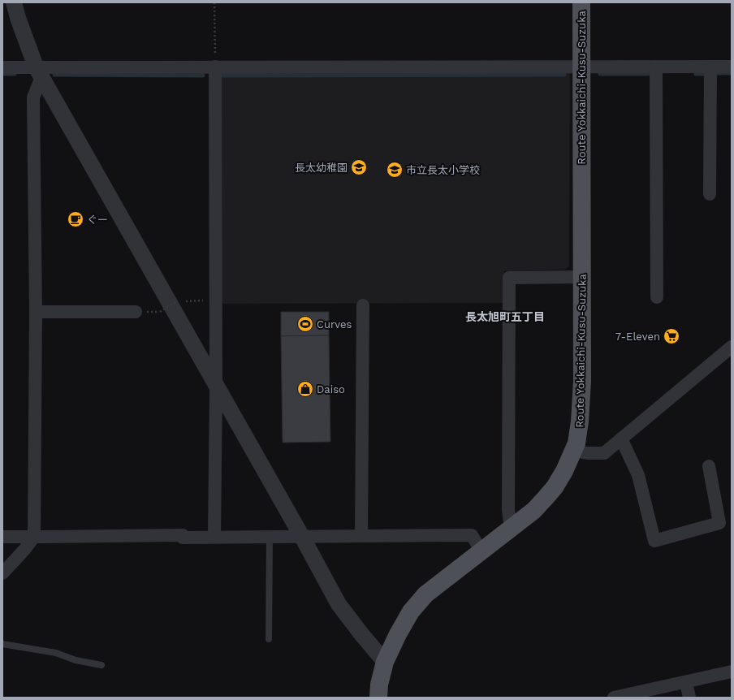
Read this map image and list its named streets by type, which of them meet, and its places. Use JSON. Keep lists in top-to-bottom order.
{
  "streets": {
    "main road": ["Route Yokkaichi-Kusu-Suzuka"]
  },
  "districts": ["長太旭町五丁目"],
  "places": {
    "school or university": ["長太幼稚園", "市立長太小学校"],
    "cafe": ["ぐー"],
    "sports": ["Curves"],
    "supermarket": ["7-Eleven"],
    "shop": ["Daiso"]
  }
}
